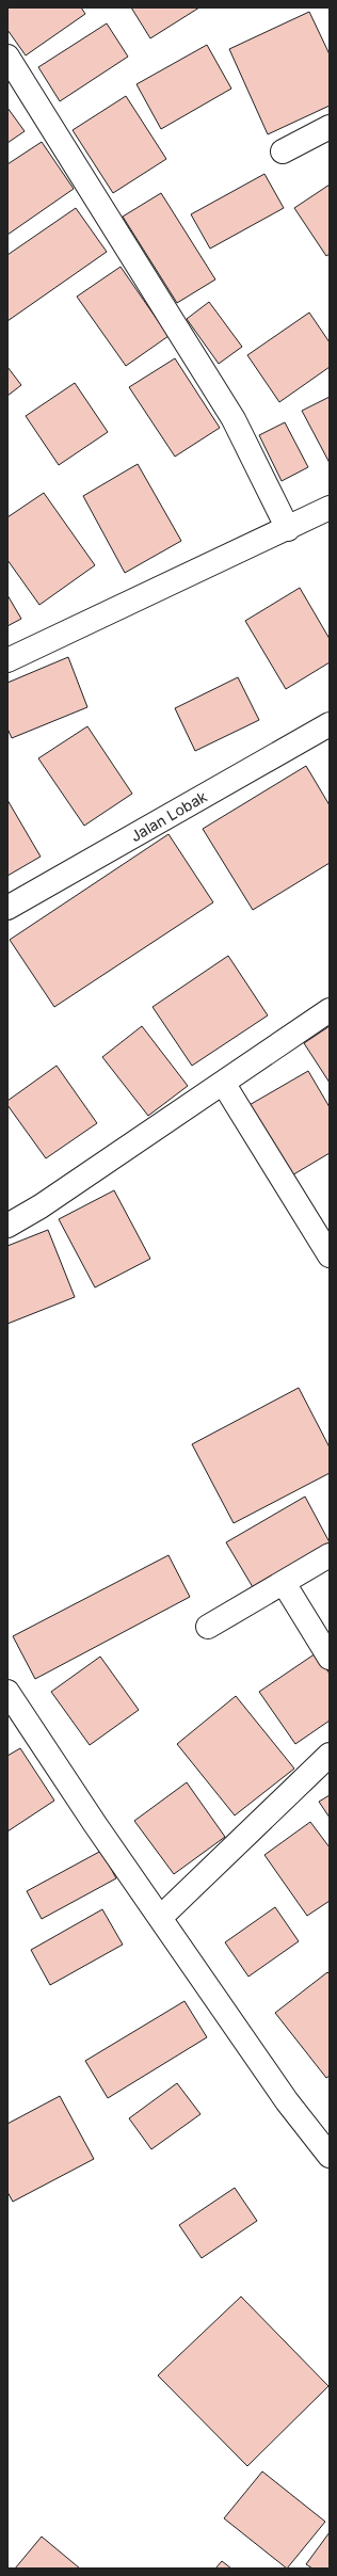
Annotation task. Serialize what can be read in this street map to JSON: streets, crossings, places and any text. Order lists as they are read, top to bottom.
{
  "streets": {
    "street": ["Jalan Lobak"]
  }
}
